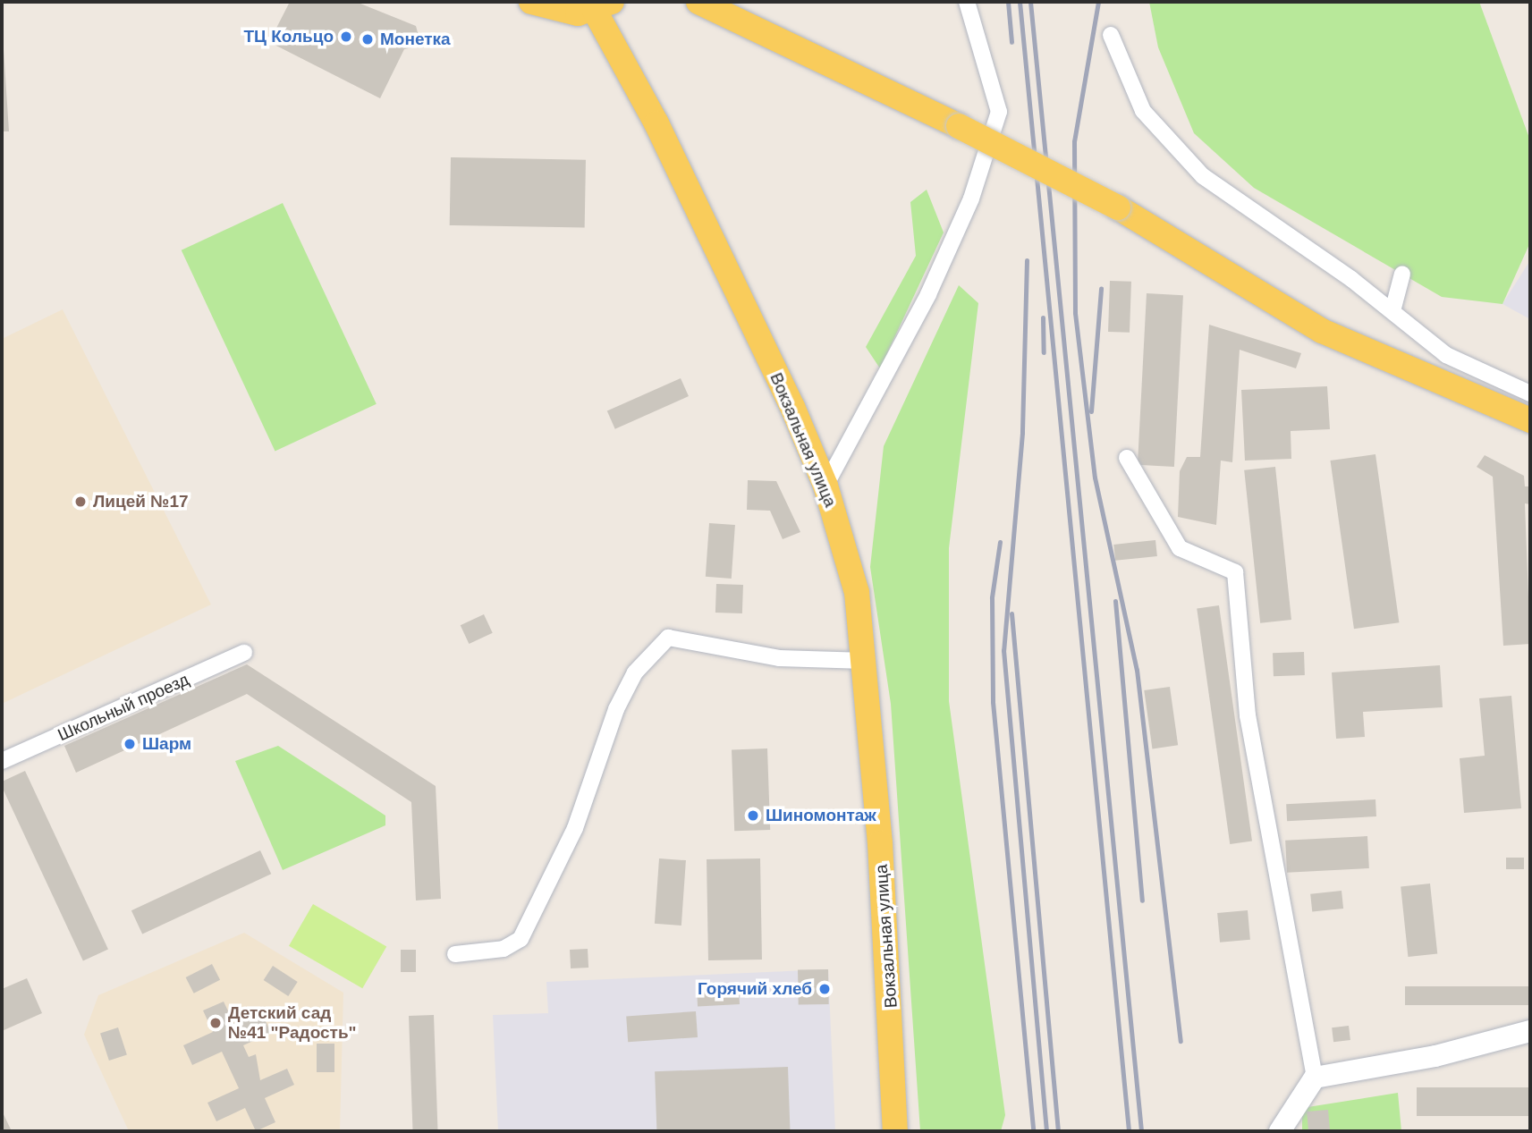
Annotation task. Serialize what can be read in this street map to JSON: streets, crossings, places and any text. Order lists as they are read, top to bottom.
{
  "streets": {
    "main road": ["Вокзальная улица"],
    "street": ["Школьный проезд"]
  },
  "places": [
    "ТЦ Кольцо",
    "Монетка",
    "Лицей №17",
    "Шарм",
    "Шиномонтаж",
    "Горячий хлеб",
    "Детский сад №41 \"Радость\""
  ]
}
